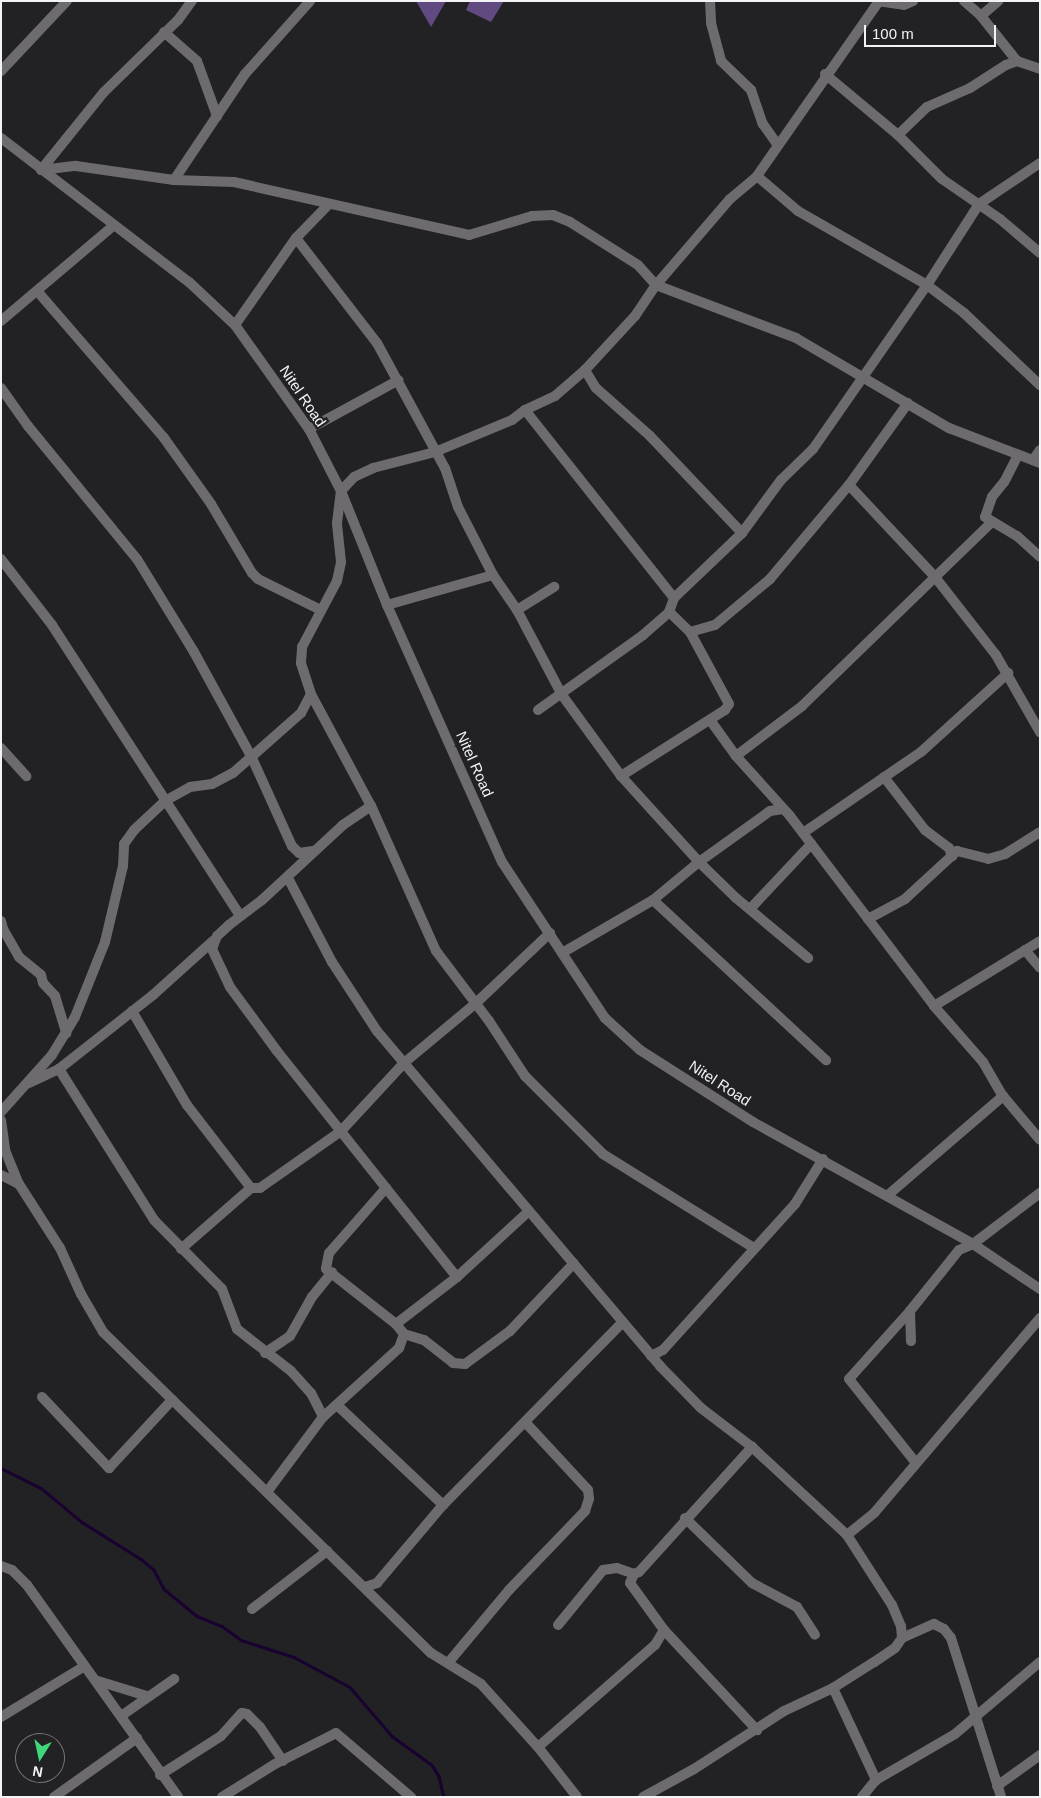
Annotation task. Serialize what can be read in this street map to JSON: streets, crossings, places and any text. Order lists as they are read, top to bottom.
{
  "streets": {
    "street": ["Nitel Road"]
  },
  "scale_bar": "100 m",
  "north": "bottom"
}
